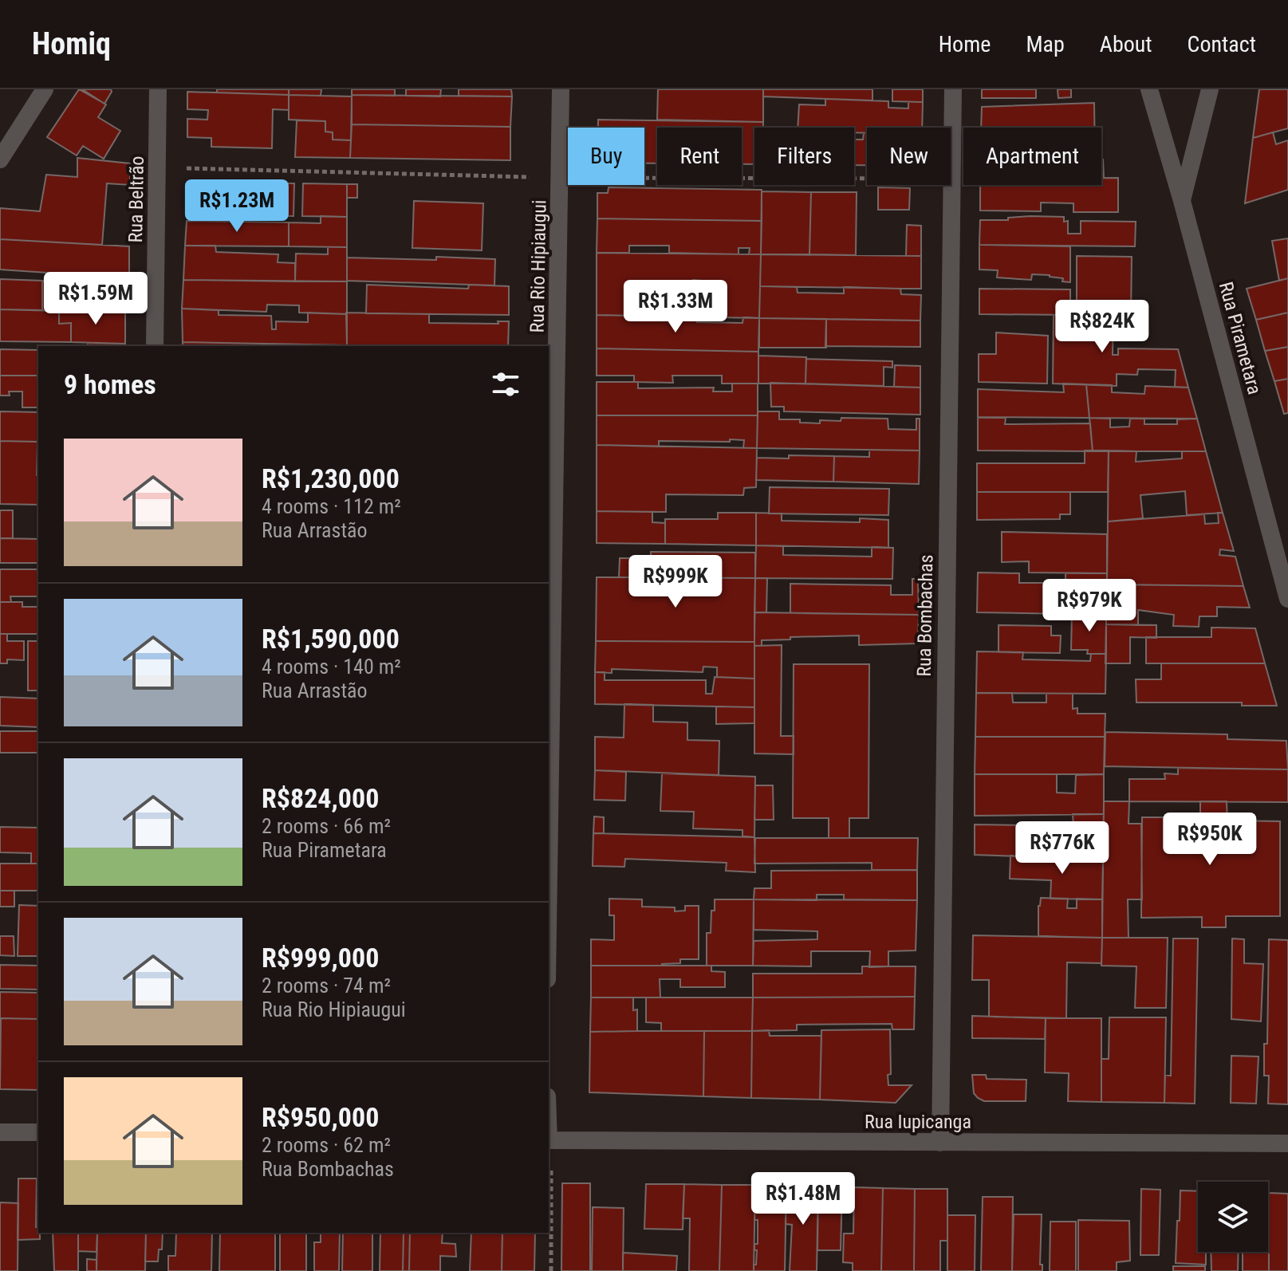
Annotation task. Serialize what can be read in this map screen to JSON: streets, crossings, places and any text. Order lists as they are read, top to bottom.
{
  "streets": {
    "street": [
      "Rua Beltrão",
      "Rua Rio Hipiaugui",
      "Rua Pirametara",
      "Rua Bombachas",
      "Rua Iupicanga"
    ]
  },
  "crossings": [
    ["Rua Bombachas", "Rua Iupicanga"]
  ],
  "page": {
    "header": "Homiq",
    "nav": [
      "Home",
      "Map",
      "About",
      "Contact"
    ],
    "chip": [
      "Buy",
      "Rent",
      "Filters",
      "New",
      "Apartment"
    ],
    "price": [
      "R$1.23M",
      "R$1.59M",
      "R$1.33M",
      "R$824K",
      "R$999K",
      "R$979K",
      "R$950K",
      "R$776K",
      "R$1.48M"
    ],
    "heading": "9 homes",
    "list": [
      {
        "name": "R$1,230,000",
        "note": "4 rooms · 112 m² · Rua Arrastão"
      },
      {
        "name": "R$1,590,000",
        "note": "4 rooms · 140 m² · Rua Arrastão"
      },
      {
        "name": "R$824,000",
        "note": "2 rooms · 66 m² · Rua Pirametara"
      },
      {
        "name": "R$999,000",
        "note": "2 rooms · 74 m² · Rua Rio Hipiaugui"
      },
      {
        "name": "R$950,000",
        "note": "2 rooms · 62 m² · Rua Bombachas"
      }
    ]
  }
}
